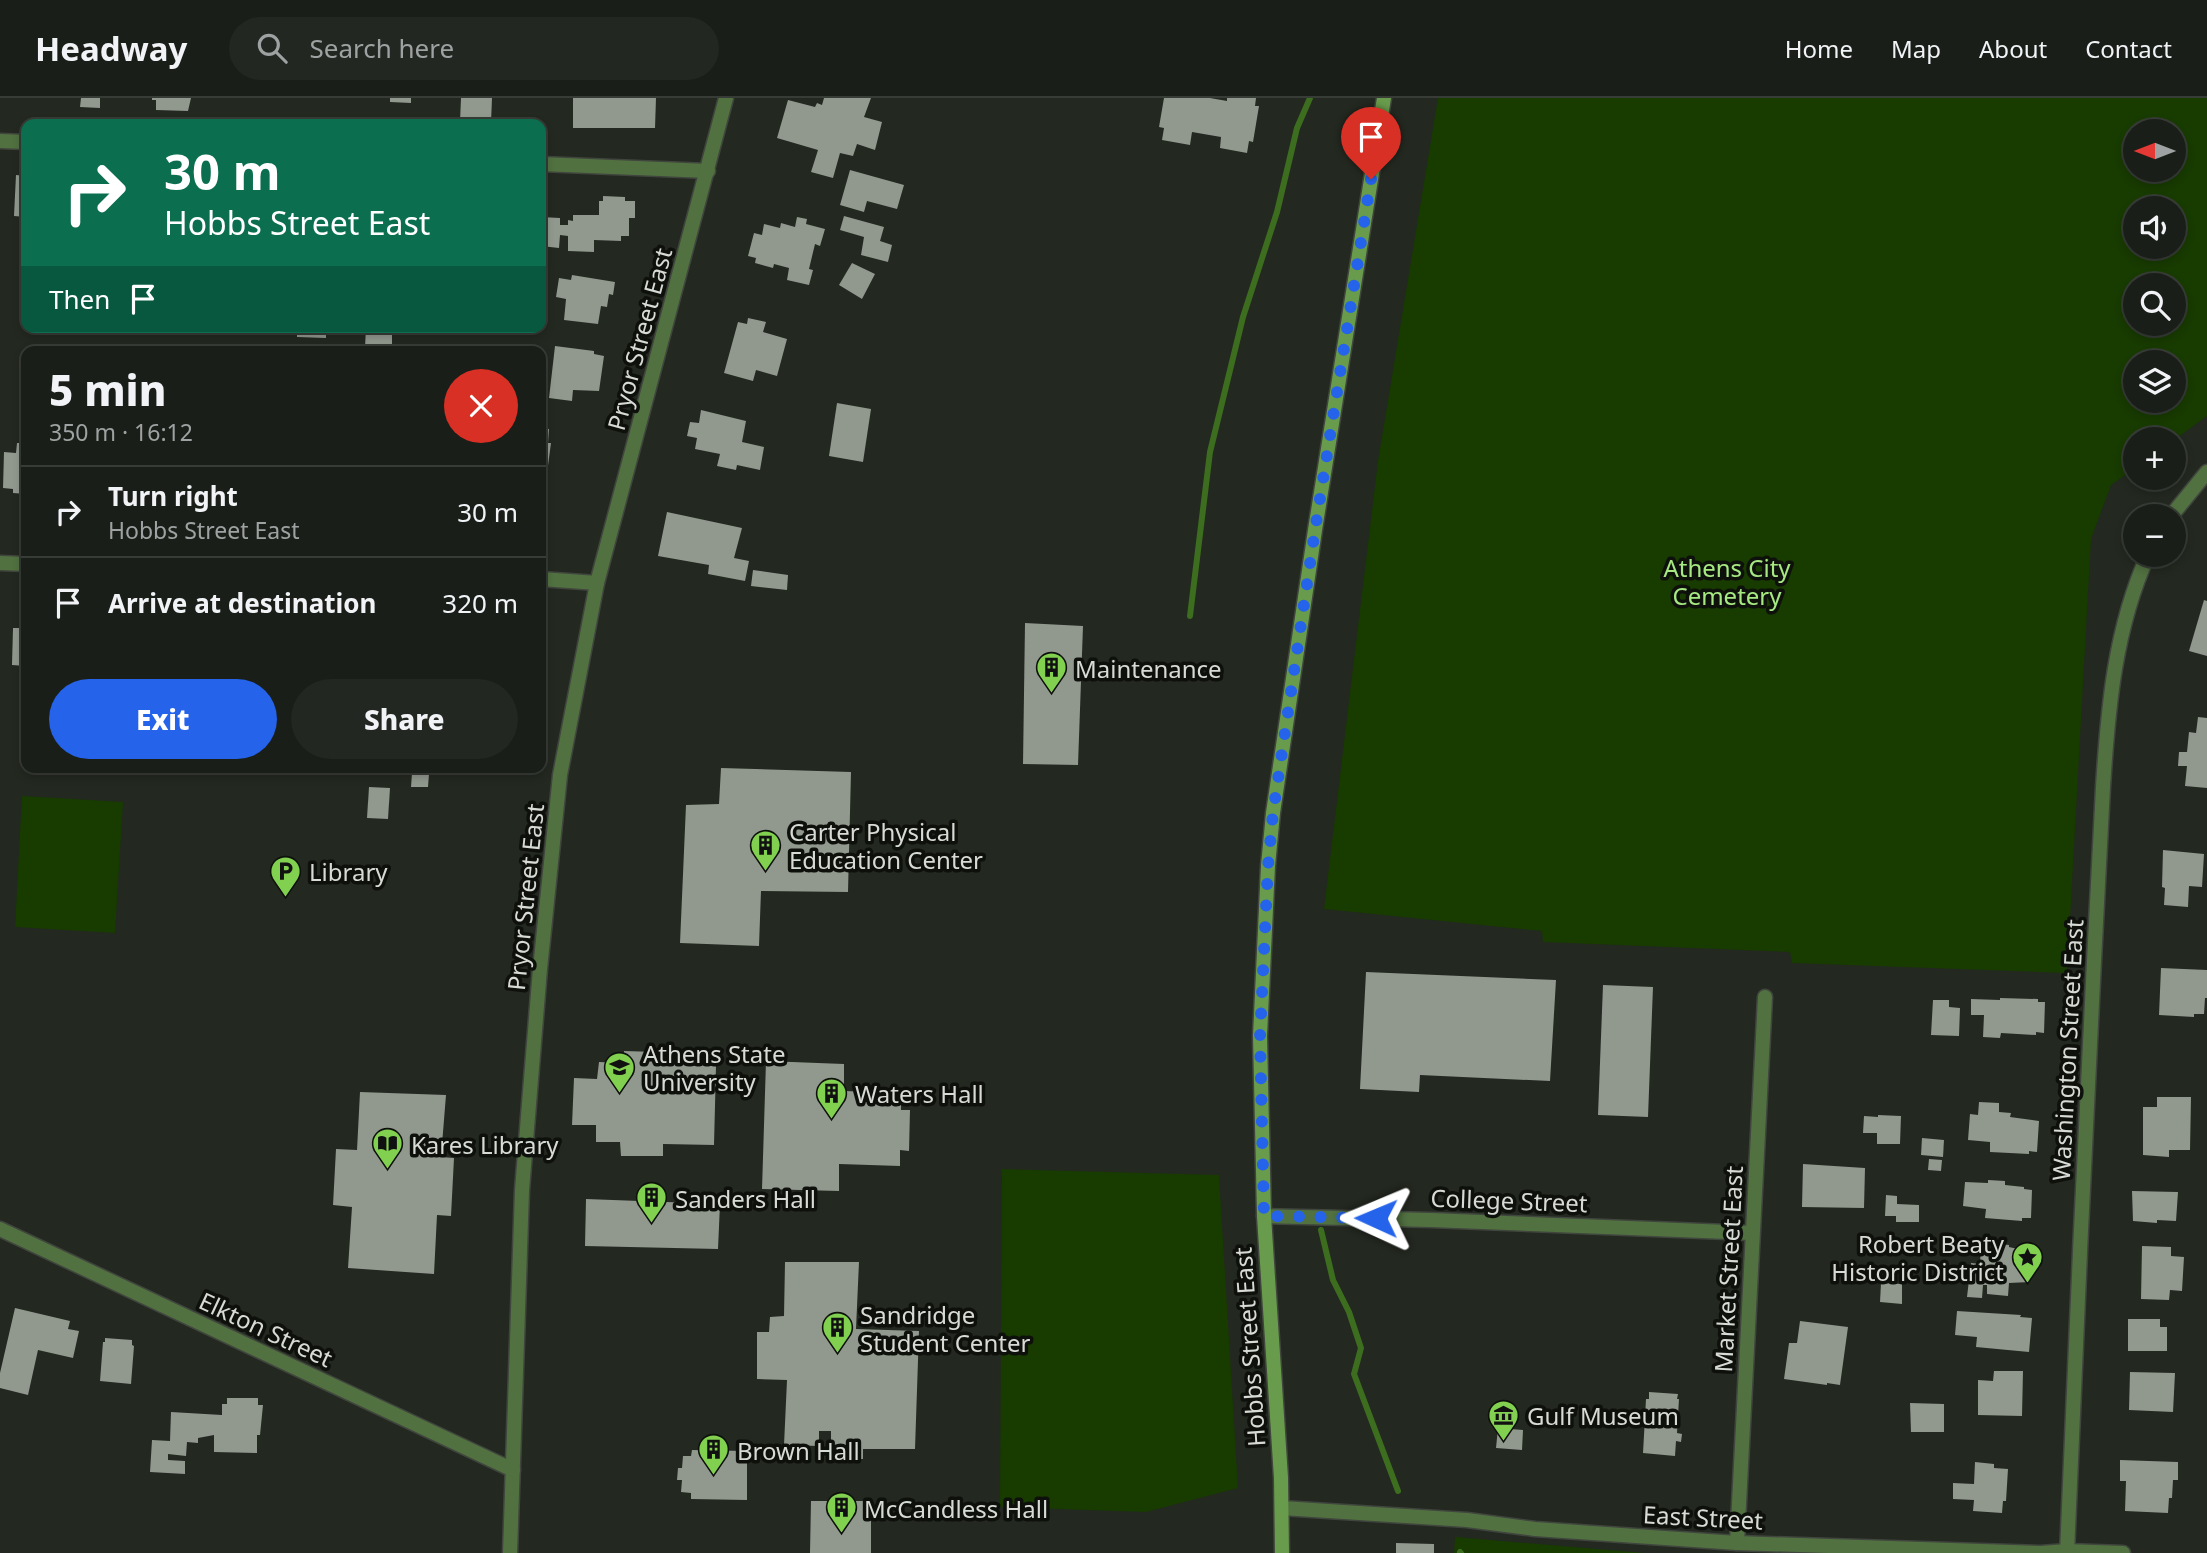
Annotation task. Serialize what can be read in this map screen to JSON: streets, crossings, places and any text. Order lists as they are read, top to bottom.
{
  "streets": {
    "main road": ["Hobbs Street East"],
    "street": [
      "Pryor Street East",
      "Washington Street East",
      "College Street",
      "Market Street East",
      "Elkton Street",
      "East Street"
    ]
  },
  "crossings": [
    ["Pryor Street East", "Elkton Street"],
    ["Washington Street East", "East Street"],
    ["College Street", "Market Street East"],
    ["College Street", "Hobbs Street East"],
    ["Market Street East", "East Street"],
    ["Hobbs Street East", "East Street"]
  ],
  "parks": ["Athens City Cemetery"],
  "places": {
    "building": [
      "Maintenance",
      "Carter Physical Education Center",
      "Waters Hall",
      "Sanders Hall",
      "Sandridge Student Center",
      "Brown Hall",
      "McCandless Hall"
    ],
    "parking": ["Library"],
    "school or university": ["Athens State University"],
    "library": ["Kares Library"],
    "place": ["Robert Beaty Historic District"],
    "museum": ["Gulf Museum"]
  },
  "north": "left",
  "page": {
    "header": "Headway",
    "search": "Search here",
    "nav": [
      "Home",
      "Map",
      "About",
      "Contact"
    ],
    "map_buttons": ["+", "−"],
    "turn": ["30 m", "Hobbs Street East"],
    "then": "Then",
    "heading": ["5 min", "350 m · 16:12"],
    "list": [
      {
        "name": "Turn right",
        "note": "Hobbs Street East",
        "value": "30 m"
      },
      {
        "name": "Arrive at destination",
        "value": "320 m"
      }
    ],
    "buttons": ["Exit", "Share"]
  }
}
